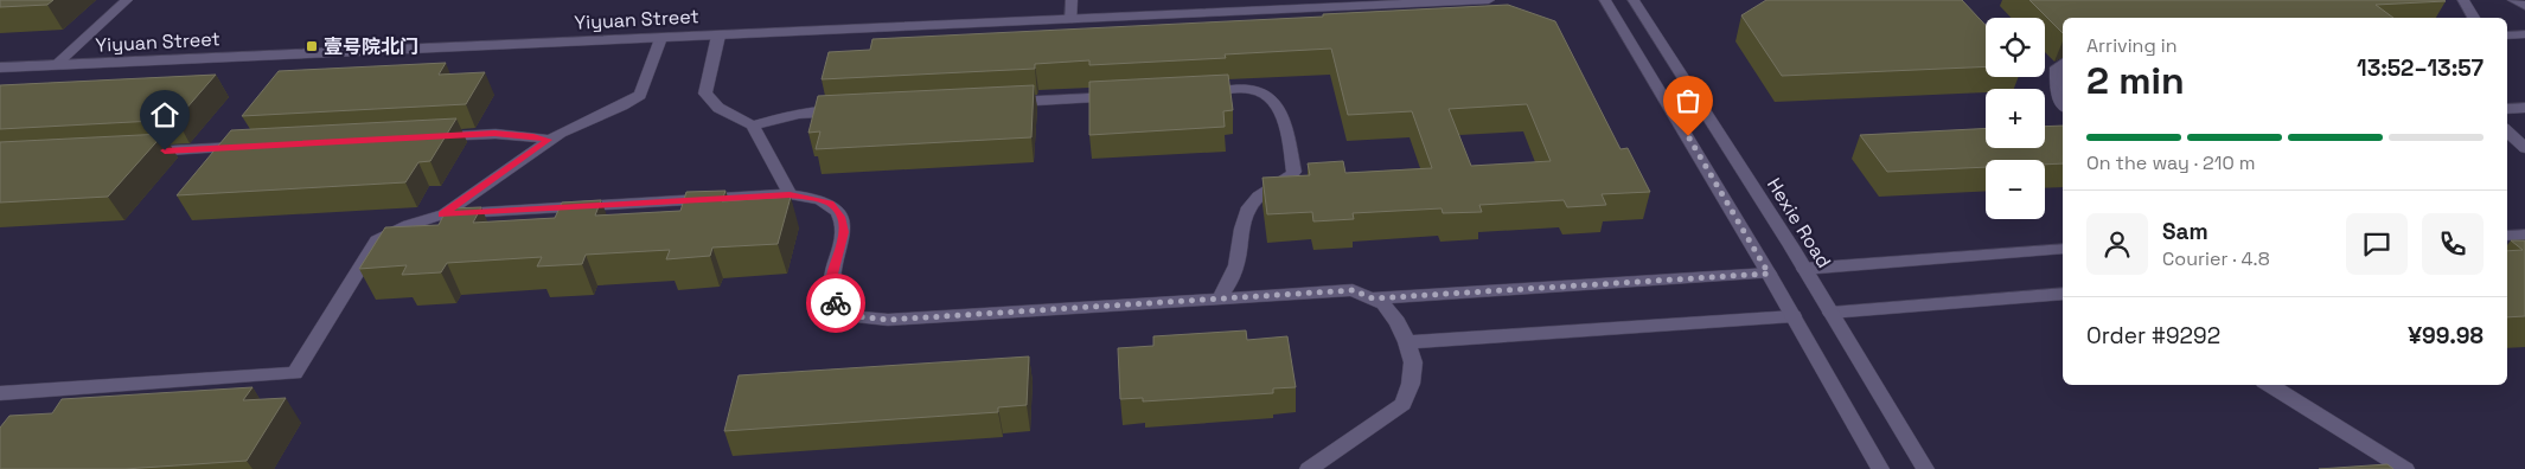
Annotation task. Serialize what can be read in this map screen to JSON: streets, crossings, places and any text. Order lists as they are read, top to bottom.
{
  "streets": {
    "street": ["Yiyuan Street", "Hexie Road"]
  },
  "places": {
    "transit": ["壹号院北门"]
  },
  "page": {
    "map_buttons": ["+", "−"],
    "heading": ["2 min", "Arriving in", "13:52–13:57"],
    "panel": [
      "Sam",
      "Courier · 4.8",
      "Order #9292",
      "¥99.98"
    ],
    "bar": "On the way · 210 m"
  }
}
